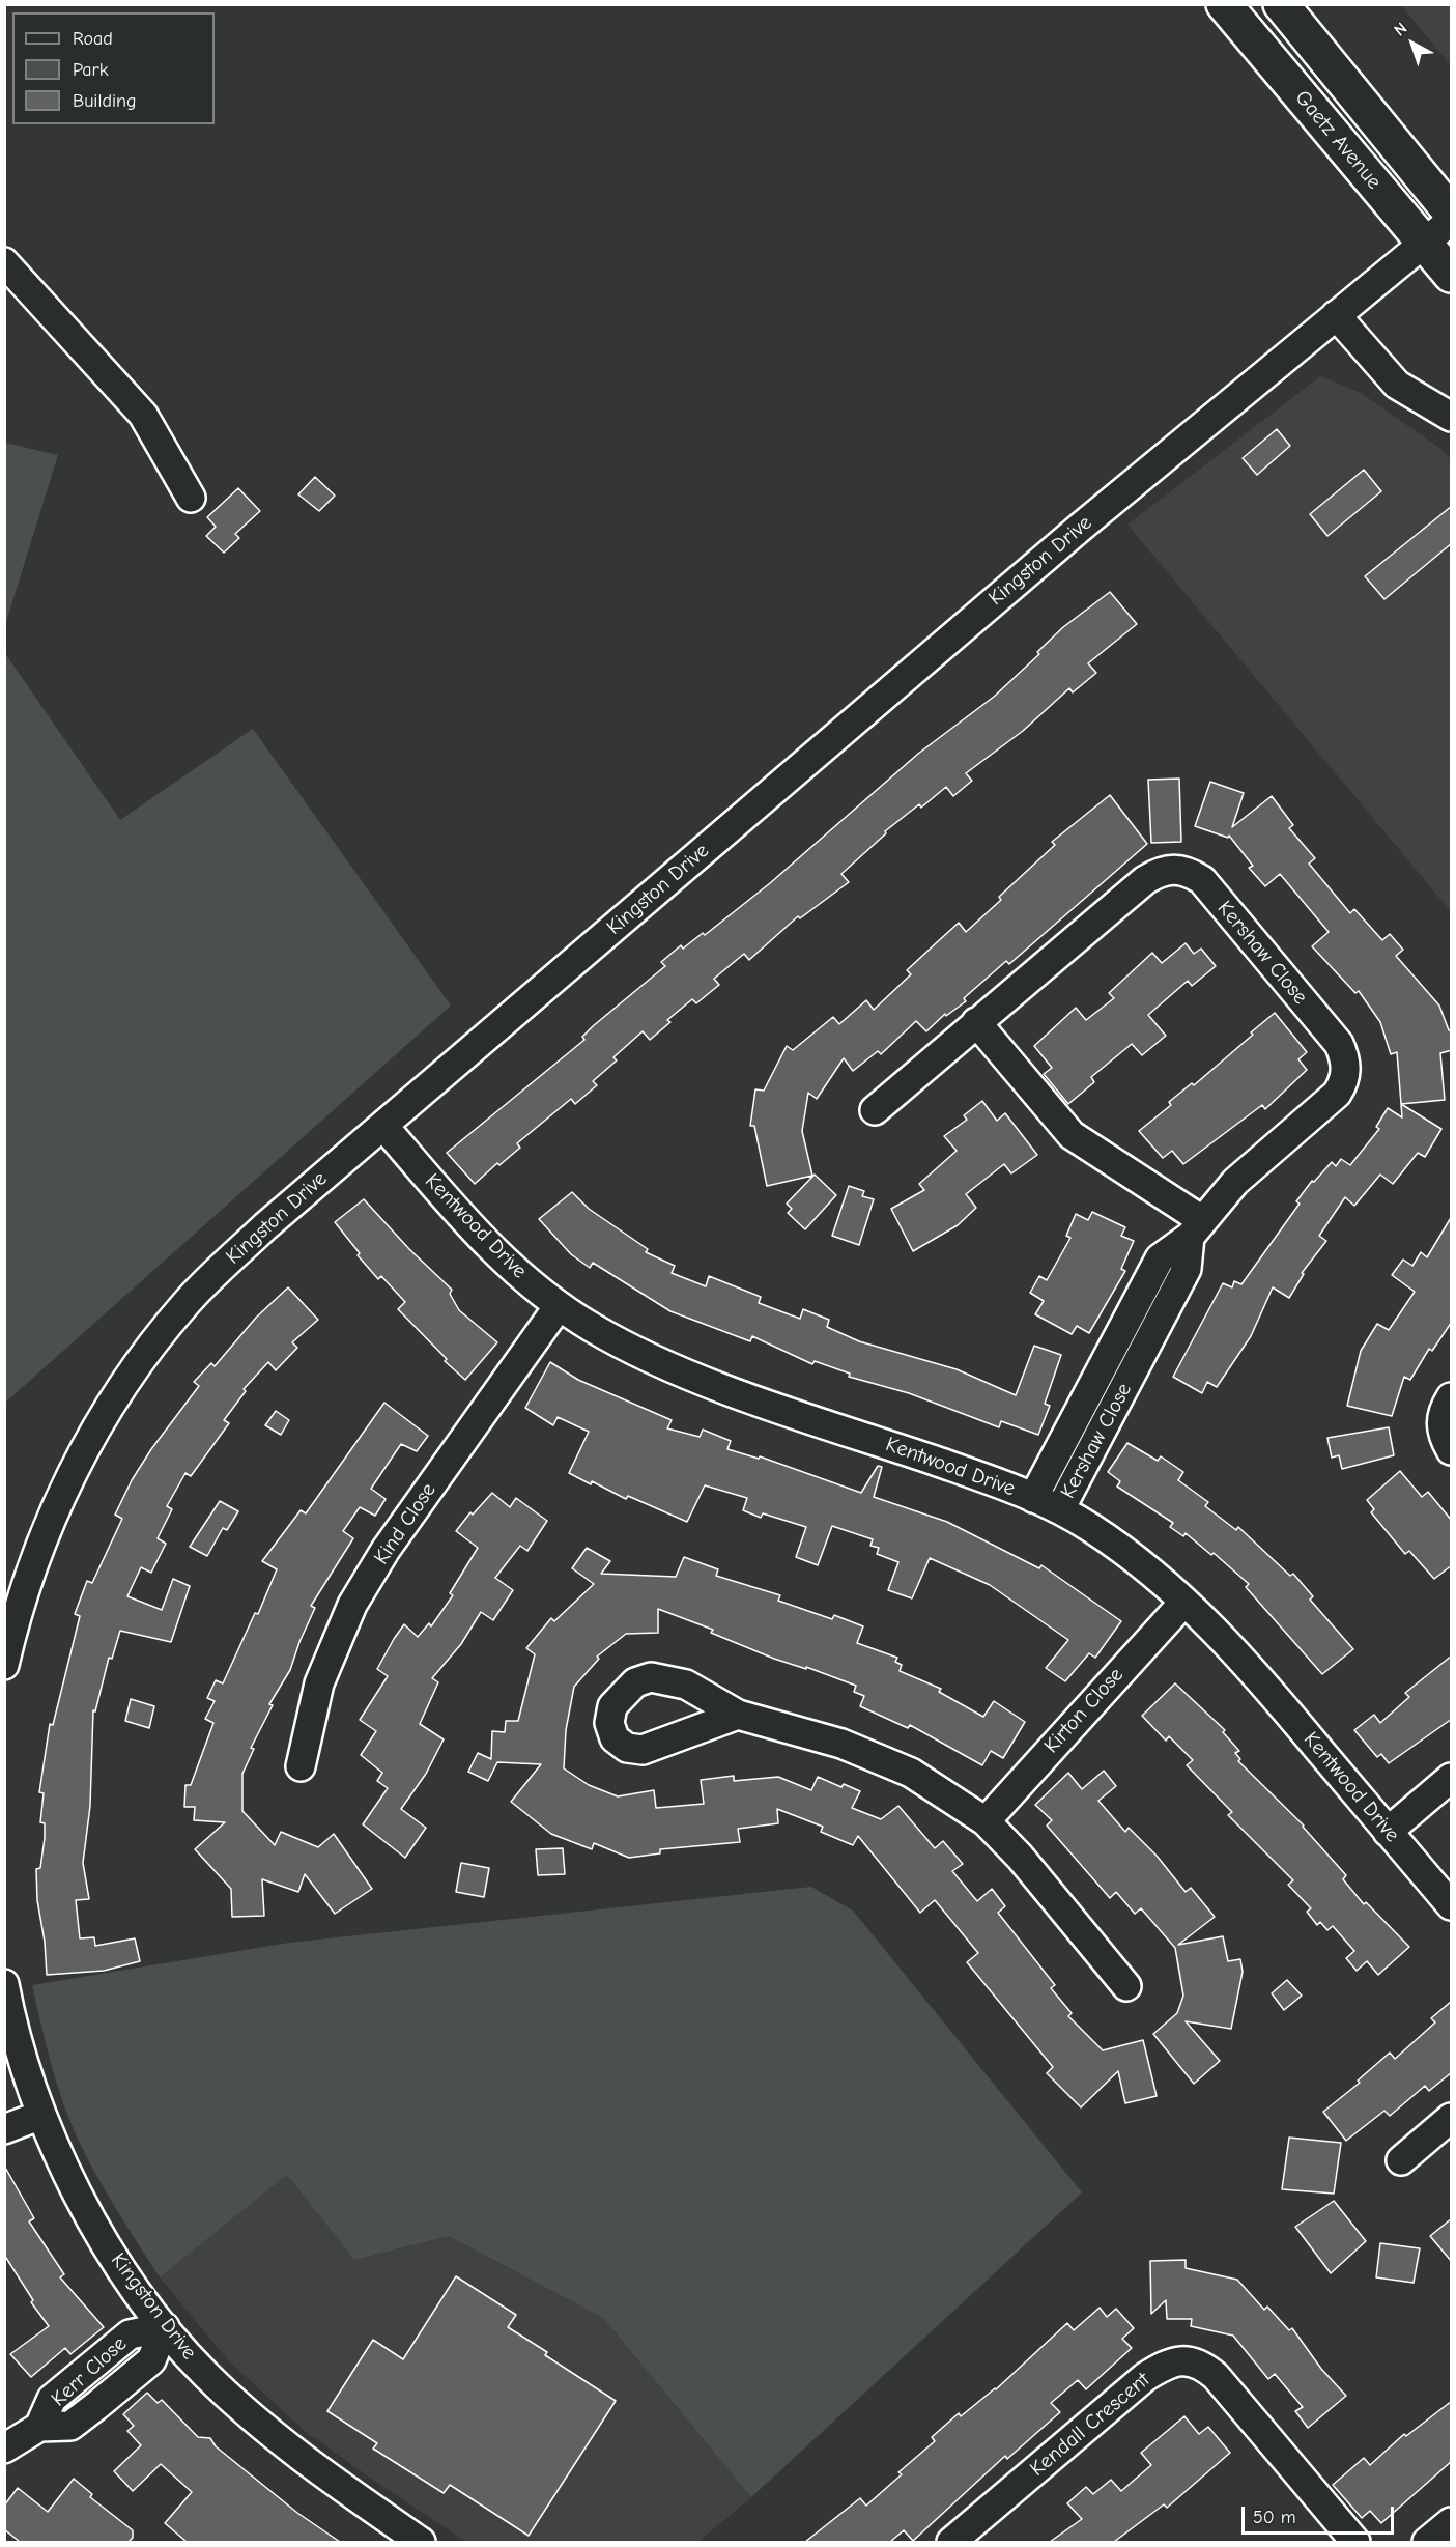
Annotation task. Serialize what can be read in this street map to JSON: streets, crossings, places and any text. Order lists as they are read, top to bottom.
{
  "streets": {
    "main road": ["Gaetz Avenue"],
    "street": [
      "Kingston Drive",
      "Kershaw Close",
      "Kentwood Drive",
      "Kind Close",
      "Kirton Close",
      "Kerr Close",
      "Kendall Crescent"
    ]
  },
  "crossings": [
    ["Gaetz Avenue", "Kingston Drive"],
    ["Kingston Drive", "Kentwood Drive"],
    ["Kingston Drive", "Kerr Close"],
    ["Kershaw Close", "Kentwood Drive"],
    ["Kentwood Drive", "Kind Close"],
    ["Kentwood Drive", "Kirton Close"]
  ],
  "legend": ["Road", "Park", "Building"],
  "scale_bar": "50 m",
  "north": "top left"
}
